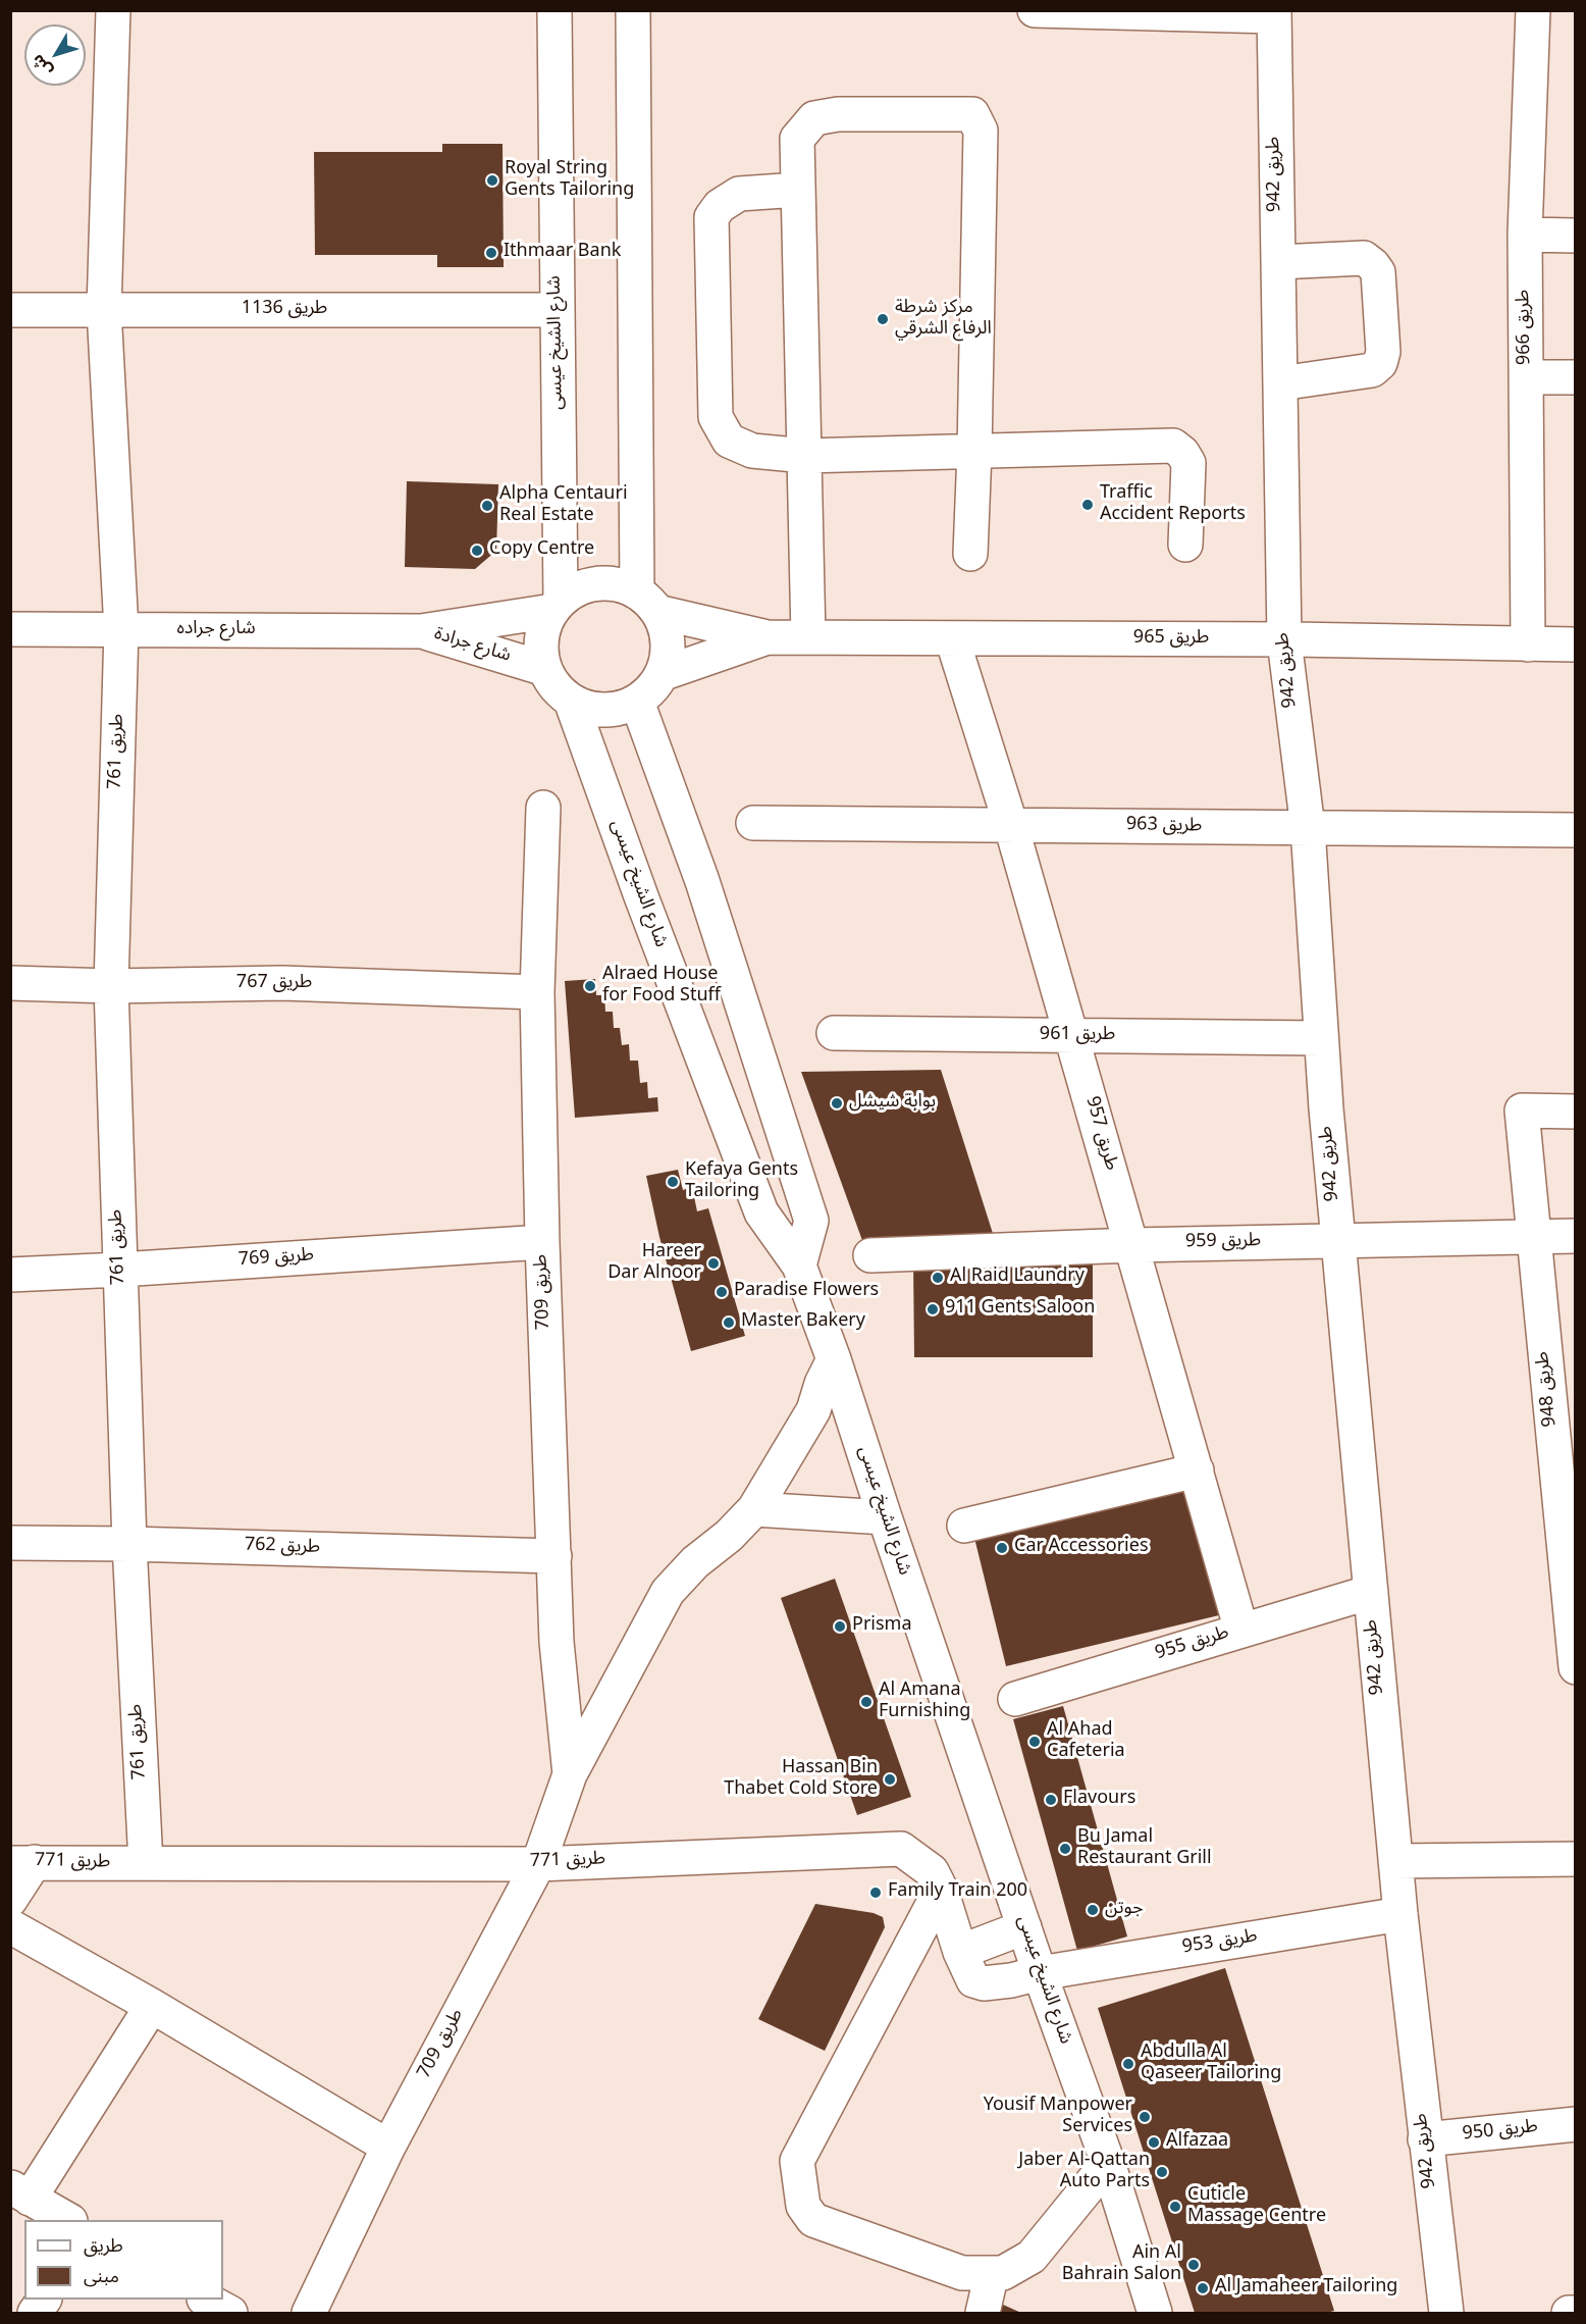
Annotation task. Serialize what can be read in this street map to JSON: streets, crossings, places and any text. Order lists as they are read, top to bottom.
{
  "streets": {
    "street": [
      "طريق 942",
      "طريق 1136",
      "طريق 966",
      "شارع الشيخ عيسى",
      "شارع جراده",
      "طريق 965",
      "شارع جرادة",
      "طريق 761",
      "طريق 963",
      "طريق 767",
      "طريق 961",
      "طريق 957",
      "طريق 959",
      "طريق 769",
      "طريق 709",
      "طريق 948",
      "طريق 762",
      "طريق 955",
      "طريق 771",
      "طريق 953",
      "طريق 950"
    ]
  },
  "crossings": [
    ["طريق 942", "طريق 965"],
    ["طريق 942", "طريق 963"],
    ["طريق 942", "طريق 961"],
    ["طريق 942", "طريق 959"],
    ["طريق 942", "طريق 955"],
    ["طريق 942", "طريق 953"],
    ["طريق 942", "طريق 950"],
    ["طريق 1136", "شارع الشيخ عيسى"],
    ["طريق 1136", "طريق 761"],
    ["طريق 966", "طريق 965"],
    ["شارع الشيخ عيسى", "طريق 965"],
    ["شارع الشيخ عيسى", "شارع جرادة"],
    ["شارع الشيخ عيسى", "طريق 709"],
    ["شارع الشيخ عيسى", "طريق 771"],
    ["شارع الشيخ عيسى", "طريق 953"],
    ["شارع جراده", "شارع جرادة"],
    ["شارع جراده", "طريق 761"],
    ["طريق 965", "شارع جرادة"],
    ["طريق 965", "طريق 957"],
    ["طريق 761", "طريق 767"],
    ["طريق 761", "طريق 769"],
    ["طريق 761", "طريق 762"],
    ["طريق 761", "طريق 771"],
    ["طريق 963", "طريق 957"],
    ["طريق 767", "طريق 709"],
    ["طريق 961", "طريق 957"],
    ["طريق 957", "طريق 959"],
    ["طريق 957", "طريق 955"],
    ["طريق 959", "طريق 948"],
    ["طريق 769", "طريق 709"],
    ["طريق 709", "طريق 762"],
    ["طريق 709", "طريق 771"],
    ["طريق 771", "طريق 953"]
  ],
  "places": [
    "Royal String Gents Tailoring",
    "Ithmaar Bank",
    "مركز شرطة الرفاع الشرقي",
    "Traffic Accident Reports",
    "Alpha Centauri Real Estate",
    "Copy Centre",
    "Alraed House for Food Stuff",
    "بوابة شيشل",
    "Kefaya Gents Tailoring",
    "Hareer Dar Alnoor",
    "Al Raid Laundry",
    "Paradise Flowers",
    "911 Gents Saloon",
    "Master Bakery",
    "Car Accessories",
    "Prisma",
    "Al Amana Furnishing",
    "Al Ahad Cafeteria",
    "Hassan Bin Thabet Cold Store",
    "Flavours",
    "Bu Jamal Restaurant Grill",
    "Family Train 200",
    "جوتن",
    "Abdulla Al Qaseer Tailoring",
    "Yousif Manpower Services",
    "Alfazaa",
    "Jaber Al-Qattan Auto Parts",
    "Cuticle Massage Centre",
    "Ain Al Bahrain Salon",
    "Al Jamaheer Tailoring"
  ],
  "legend": ["طريق", "مبنى"],
  "north": "bottom left"
}
